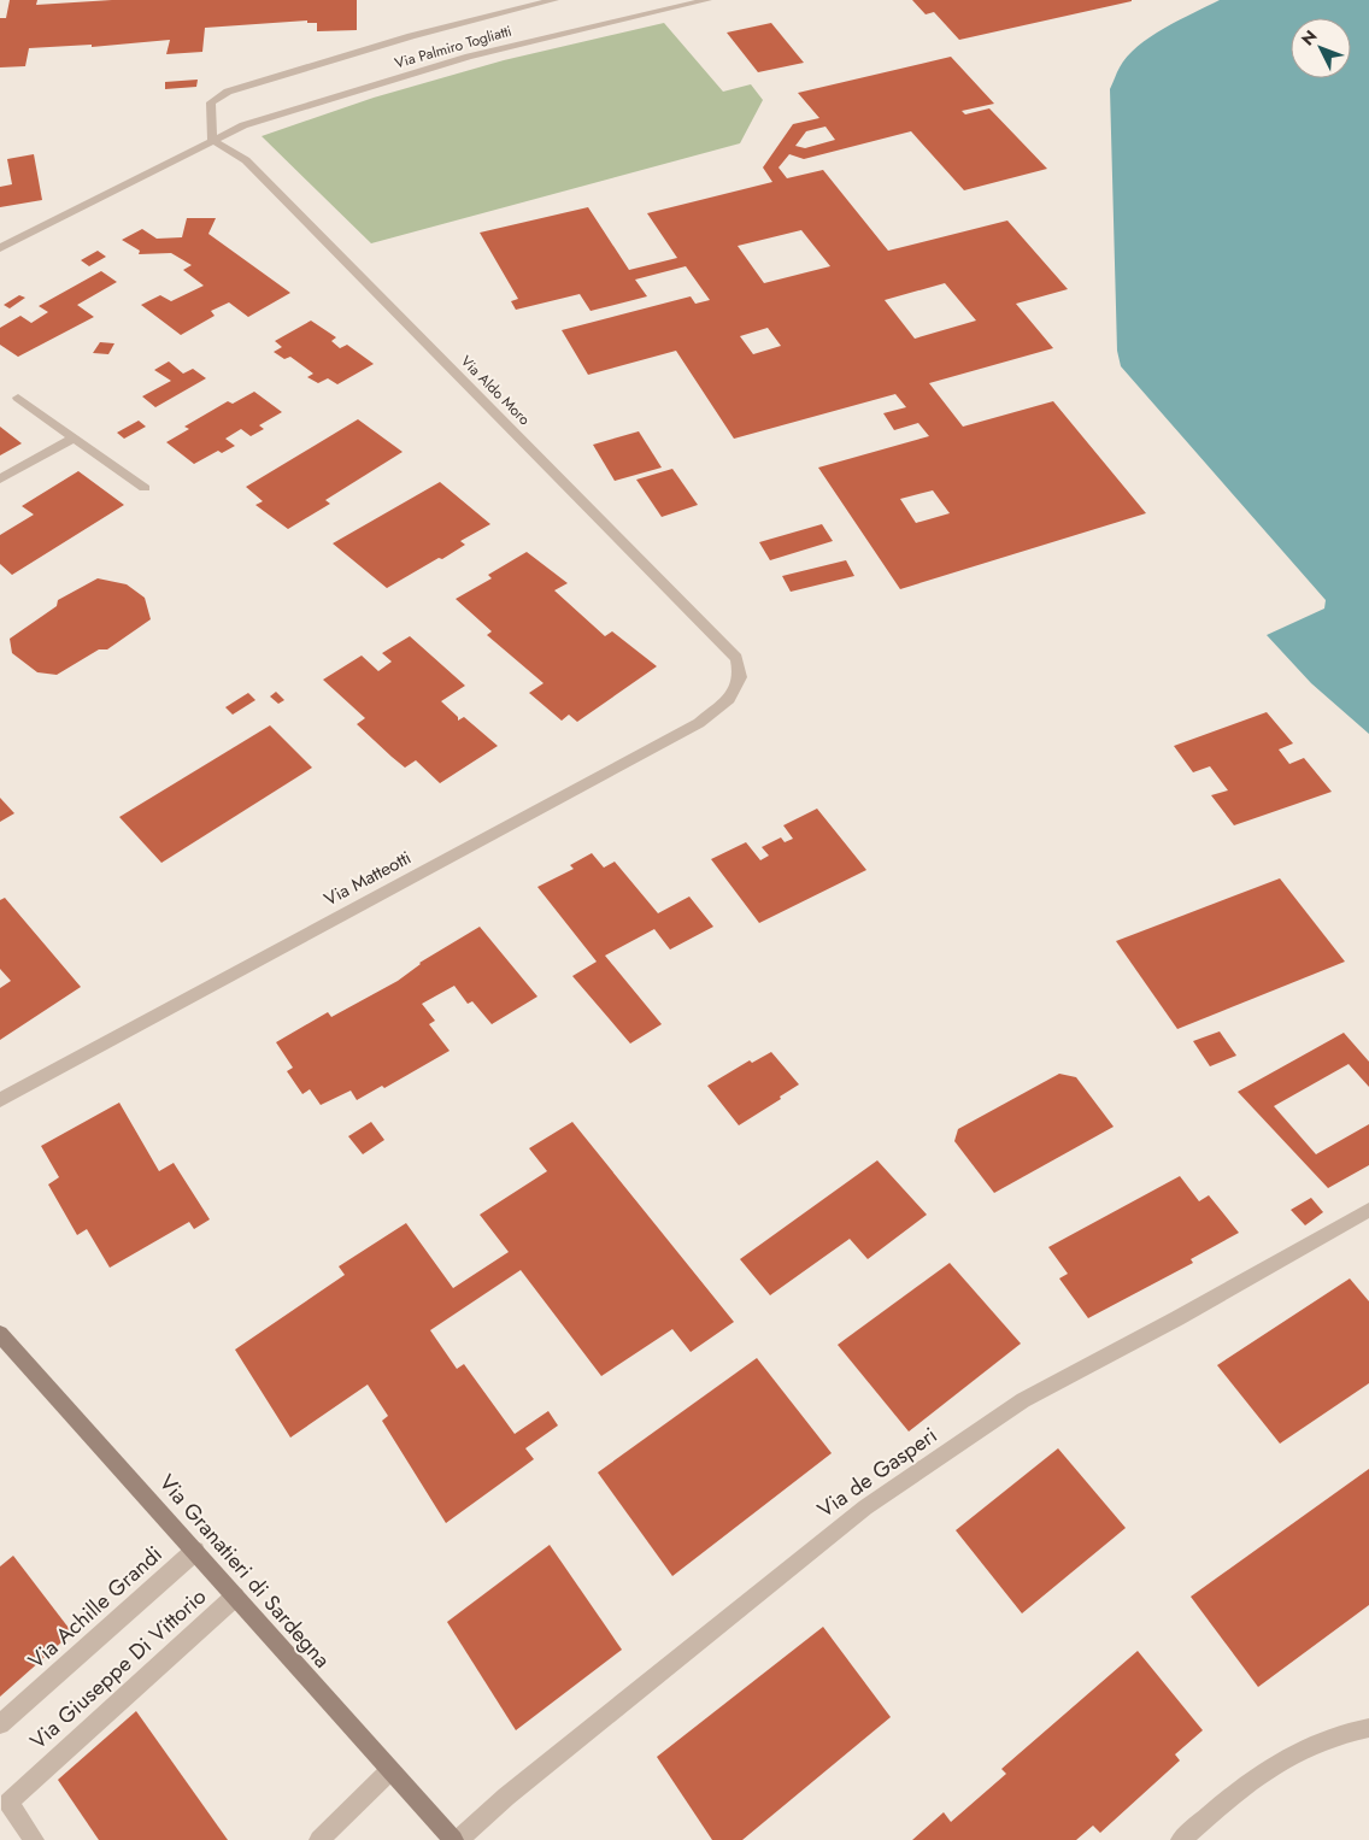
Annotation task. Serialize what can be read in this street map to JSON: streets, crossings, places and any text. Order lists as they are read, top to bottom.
{
  "streets": {
    "street": [
      "Via Palmiro Togliatti",
      "Via Aldo Moro",
      "Via Matteotti",
      "Via de Gasperi",
      "Via Granatieri di Sardegna",
      "Via Achille Grandi",
      "Via Giuseppe Di Vittorio"
    ]
  },
  "crossings": [
    ["Via Palmiro Togliatti", "Via Aldo Moro"],
    ["Via Aldo Moro", "Via Matteotti"],
    ["Via Granatieri di Sardegna", "Via Achille Grandi"],
    ["Via Granatieri di Sardegna", "Via Giuseppe Di Vittorio"]
  ],
  "north": "top left"
}
